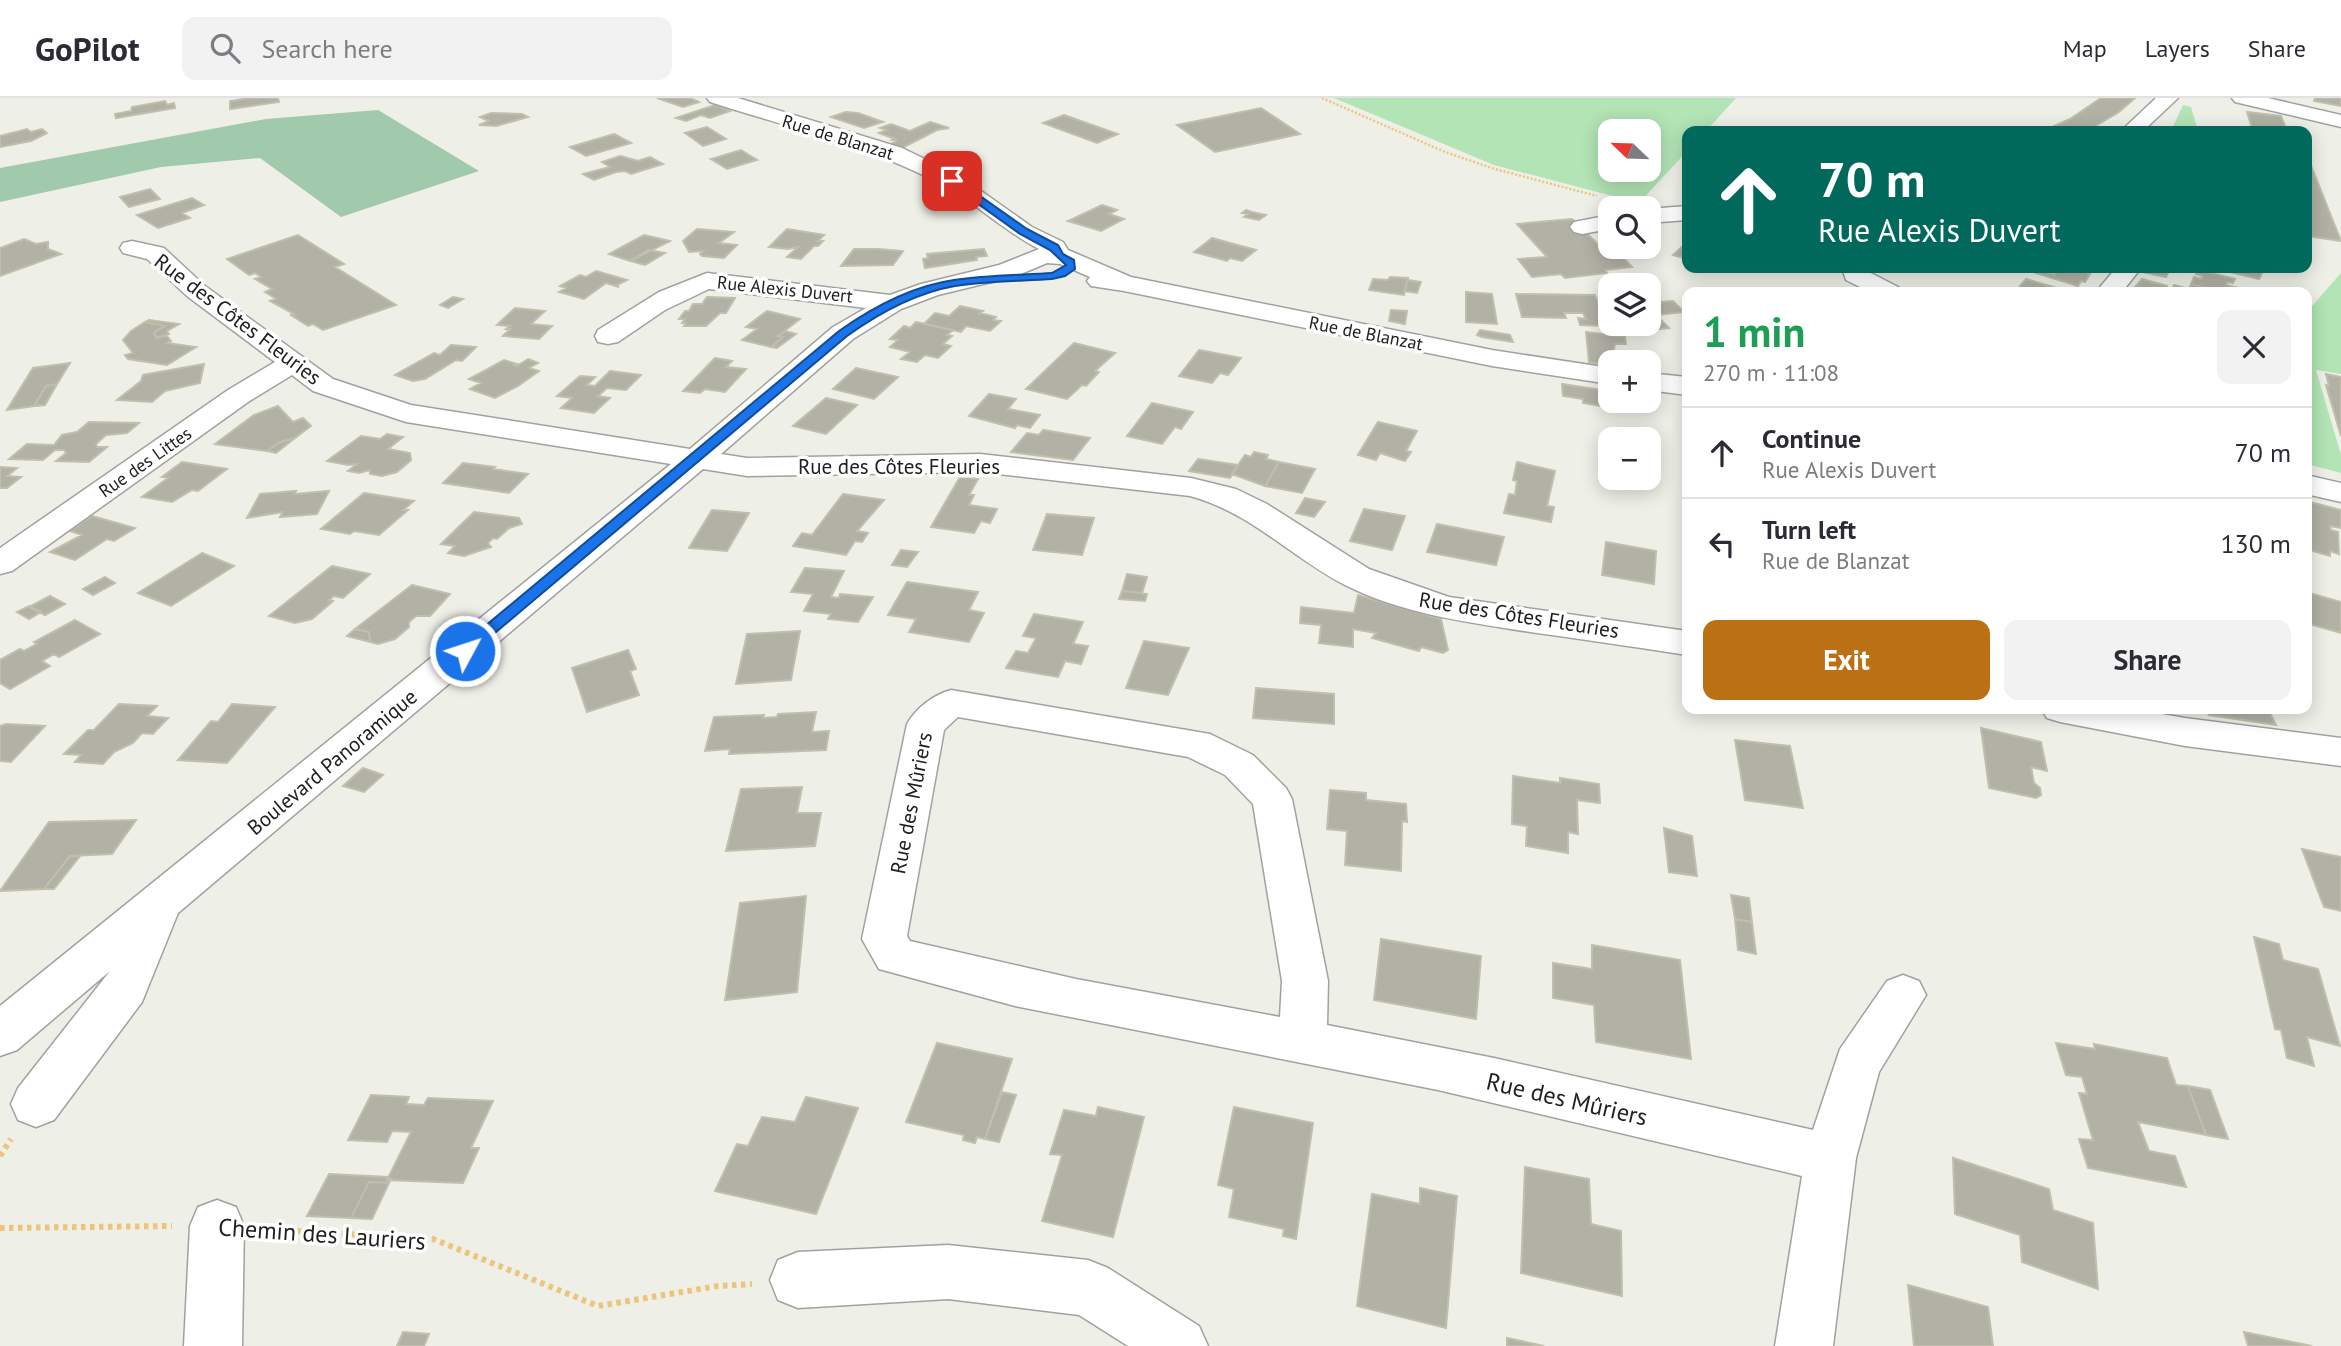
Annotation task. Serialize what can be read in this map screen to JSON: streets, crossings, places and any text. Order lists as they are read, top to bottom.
{
  "streets": {
    "street": [
      "Rue de Blanzat",
      "Rue Alexis Duvert",
      "Rue des Côtes Fleuries",
      "Rue des Littes",
      "Boulevard Panoramique",
      "Rue des Mûriers"
    ],
    "path": ["Chemin des Lauriers"]
  },
  "crossings": [
    ["Rue de Blanzat", "Rue Alexis Duvert"],
    ["Rue Alexis Duvert", "Rue des Côtes Fleuries"],
    ["Rue Alexis Duvert", "Boulevard Panoramique"],
    ["Rue des Côtes Fleuries", "Rue des Littes"],
    ["Rue des Côtes Fleuries", "Boulevard Panoramique"]
  ],
  "north": "top left",
  "page": {
    "header": "GoPilot",
    "search": "Search here",
    "nav": ["Map", "Layers", "Share"],
    "map_buttons": ["+", "−"],
    "turn": ["70 m", "Rue Alexis Duvert"],
    "heading": ["1 min", "270 m · 11:08"],
    "list": [
      {
        "name": "Continue",
        "note": "Rue Alexis Duvert",
        "value": "70 m"
      },
      {
        "name": "Turn left",
        "note": "Rue de Blanzat",
        "value": "130 m"
      }
    ],
    "buttons": ["Exit", "Share"]
  }
}
